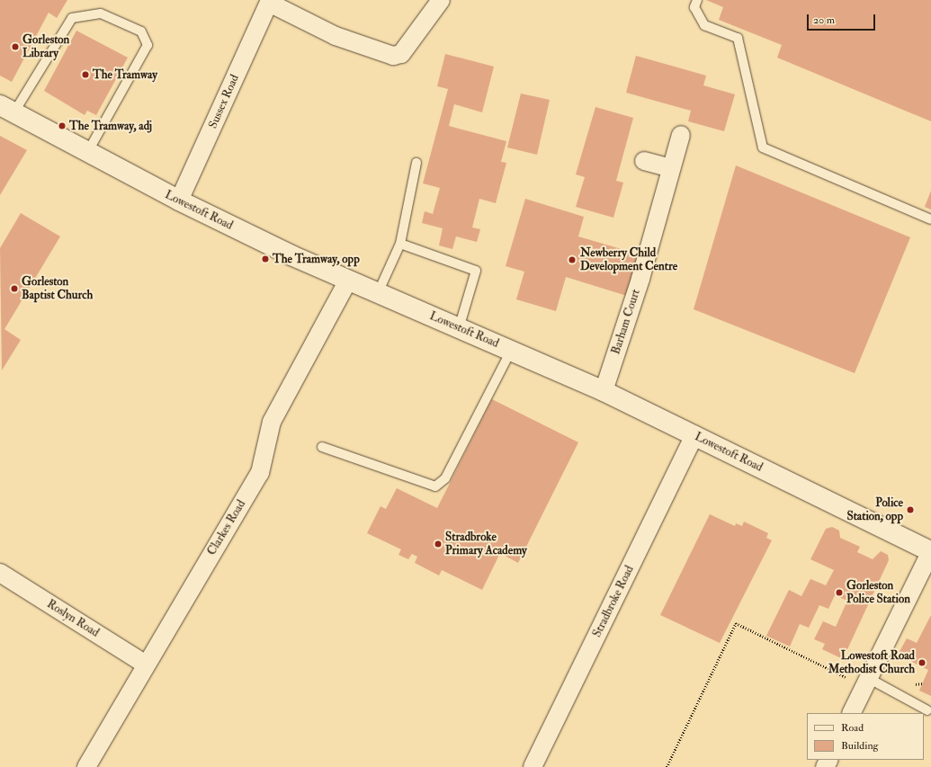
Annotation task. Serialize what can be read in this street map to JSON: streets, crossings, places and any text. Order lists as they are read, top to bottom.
{
  "streets": {
    "street": [
      "Sussex Road",
      "Lowestoft Road",
      "Barham Court",
      "Clarkes Road",
      "Stradbroke Road",
      "Roslyn Road"
    ]
  },
  "crossings": [
    ["Sussex Road", "Lowestoft Road"],
    ["Lowestoft Road", "Barham Court"],
    ["Lowestoft Road", "Clarkes Road"],
    ["Lowestoft Road", "Stradbroke Road"],
    ["Clarkes Road", "Roslyn Road"]
  ],
  "places": [
    "Gorleston Library",
    "The Tramway",
    "The Tramway, adj",
    "The Tramway, opp",
    "Newberry Child Development Centre",
    "Gorleston Baptist Church",
    "Police Station, opp",
    "Stradbroke Primary Academy",
    "Gorleston Police Station",
    "Lowestoft Road Methodist Church"
  ],
  "legend": ["Road", "Building"],
  "scale_bar": "20 m"
}
